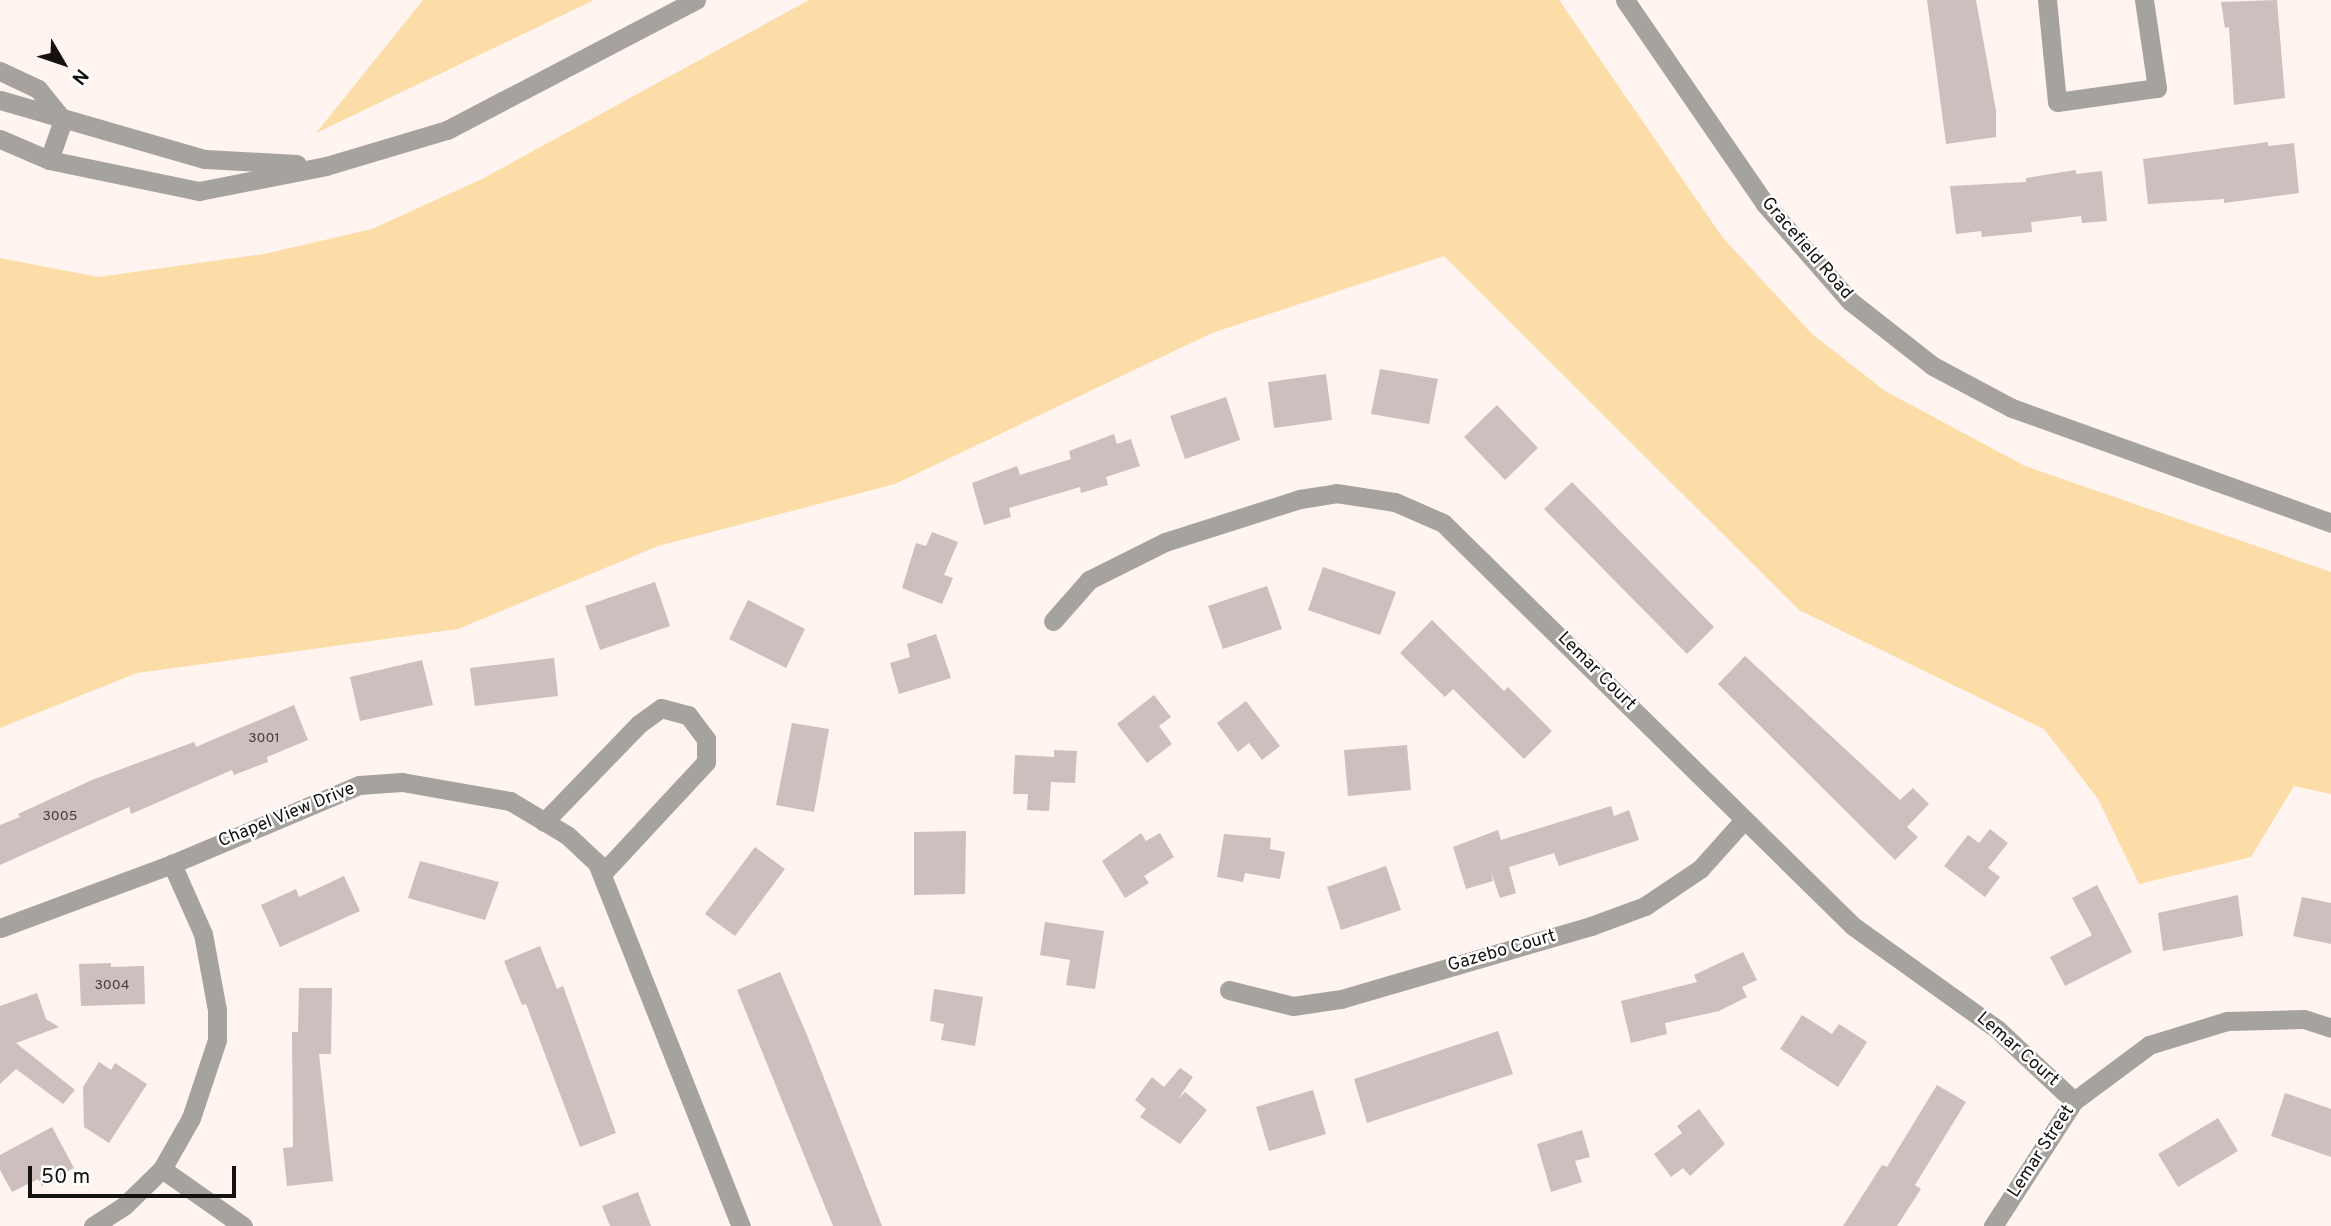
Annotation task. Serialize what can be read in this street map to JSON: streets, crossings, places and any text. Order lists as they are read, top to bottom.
{
  "streets": {
    "street": [
      "Gracefield Road",
      "Lemar Court",
      "Chapel View Drive",
      "Gazebo Court",
      "Lemar Street"
    ]
  },
  "crossings": [
    ["Lemar Court", "Gazebo Court"],
    ["Lemar Court", "Lemar Street"]
  ],
  "house_numbers": ["3001", "3005", "3004"],
  "scale_bar": "50 m",
  "north": "bottom right"
}
